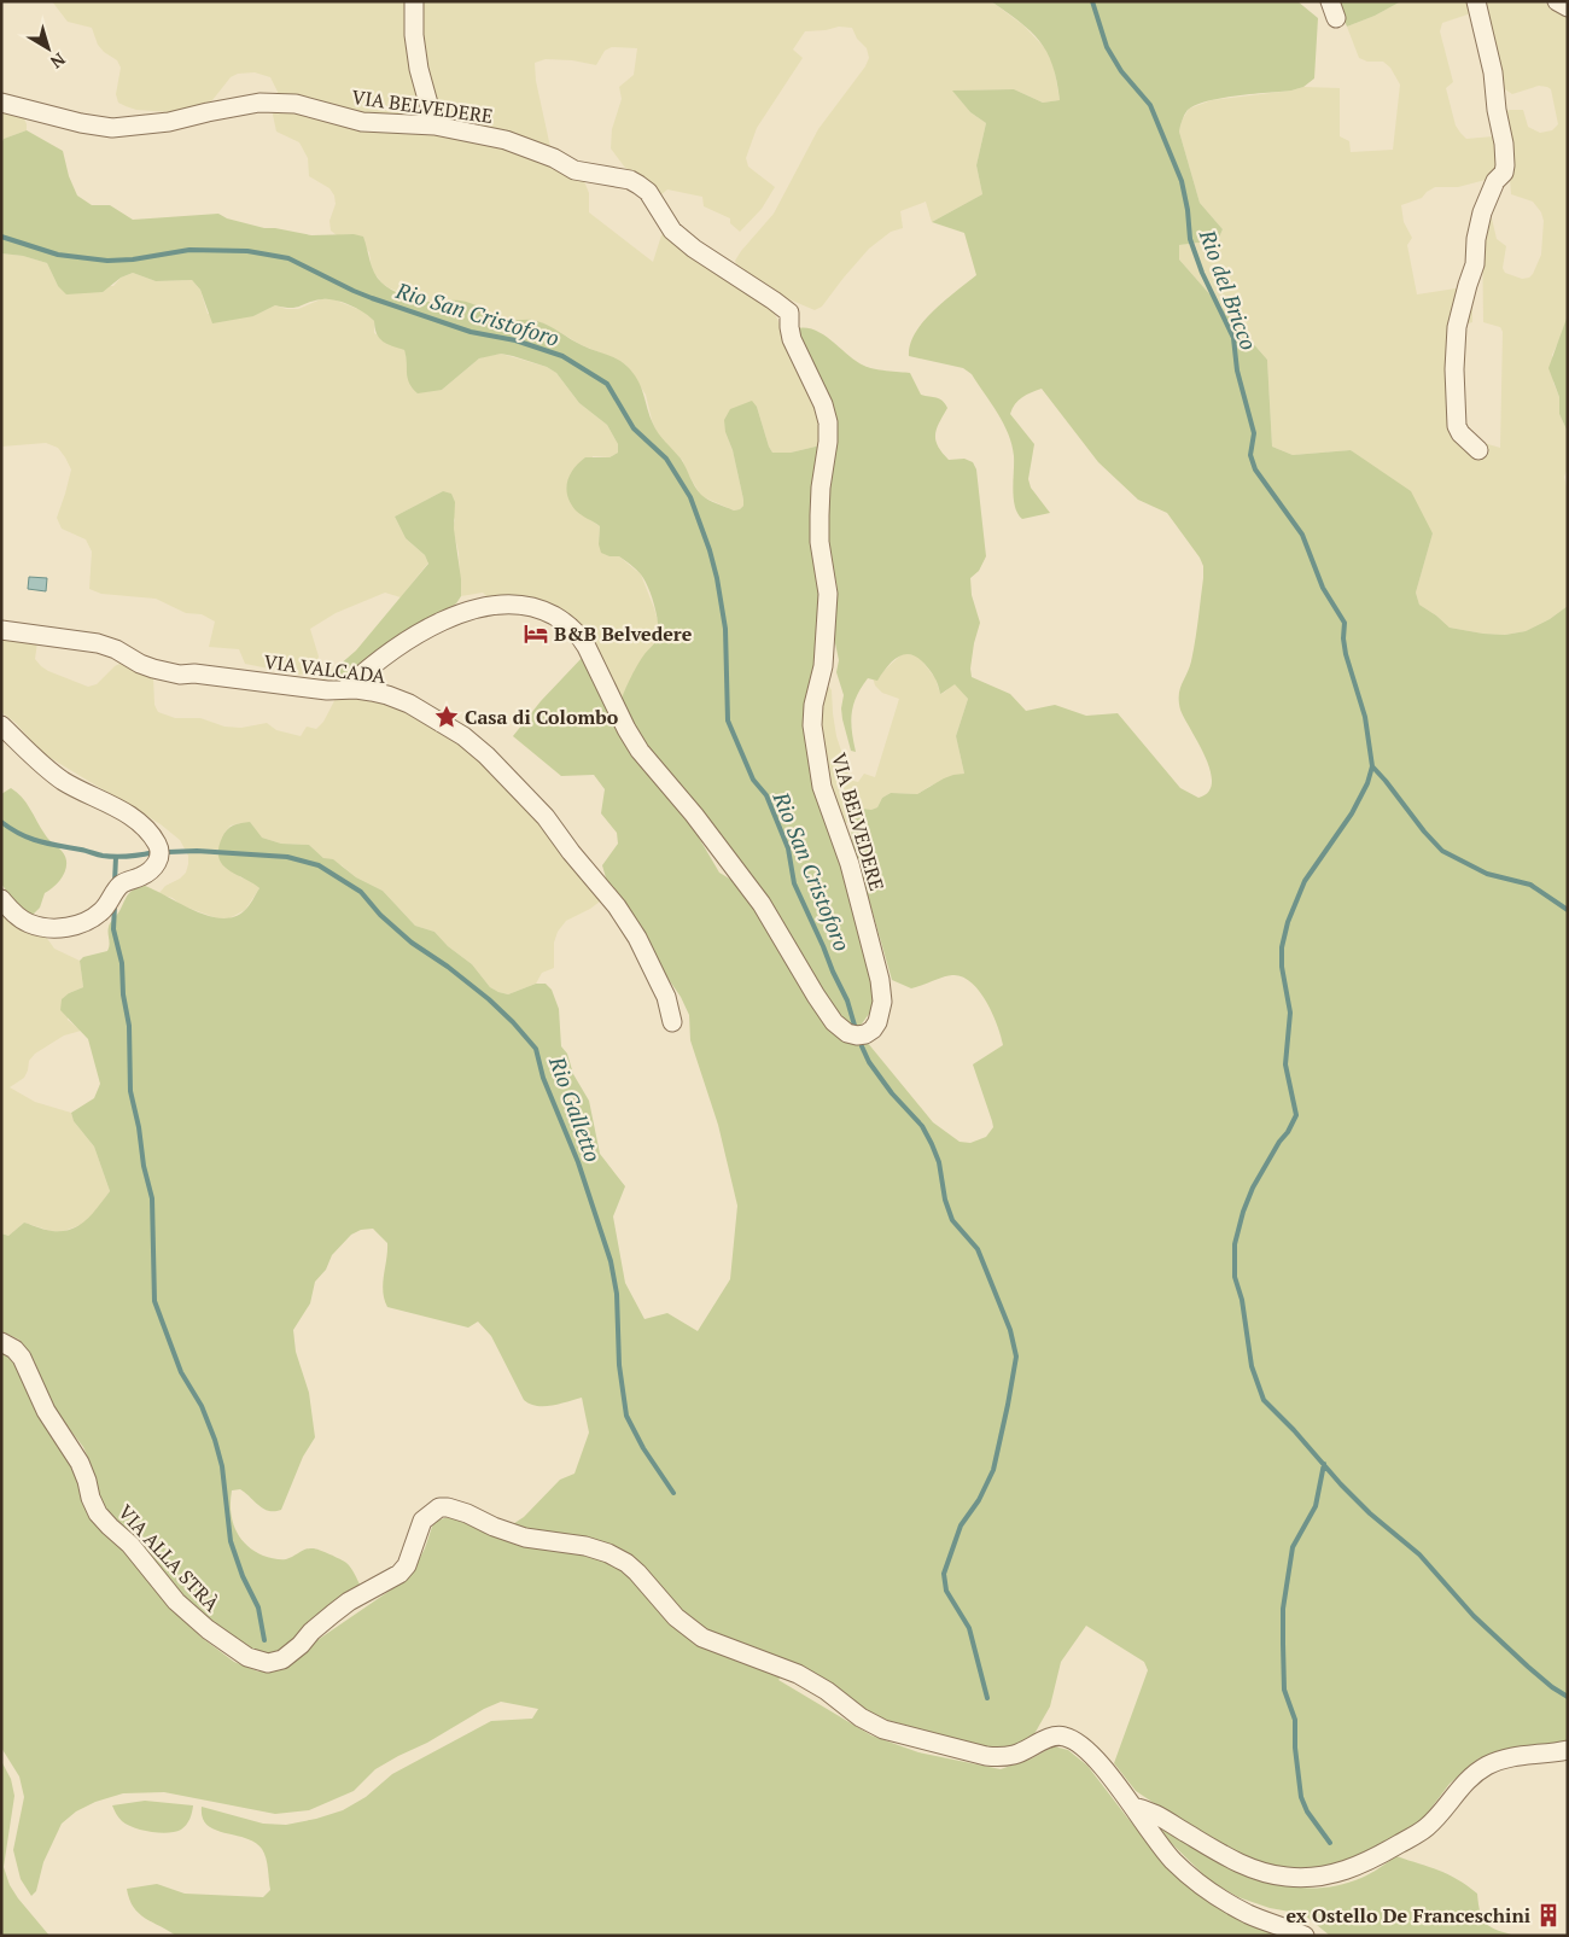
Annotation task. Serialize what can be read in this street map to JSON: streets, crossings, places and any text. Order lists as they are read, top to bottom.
{
  "streets": {
    "street": ["VIA BELVEDERE", "VIA VALCADA", "VIA ALLA STRÀ"]
  },
  "crossings": [
    ["VIA BELVEDERE", "VIA VALCADA"]
  ],
  "water": ["Rio del Bricco", "Rio San Cristoforo", "Rio Galletto"],
  "places": {
    "hotel": ["B&B Belvedere"],
    "place": ["Casa di Colombo"],
    "building": ["ex Ostello De Franceschini"]
  },
  "north": "bottom right"
}
